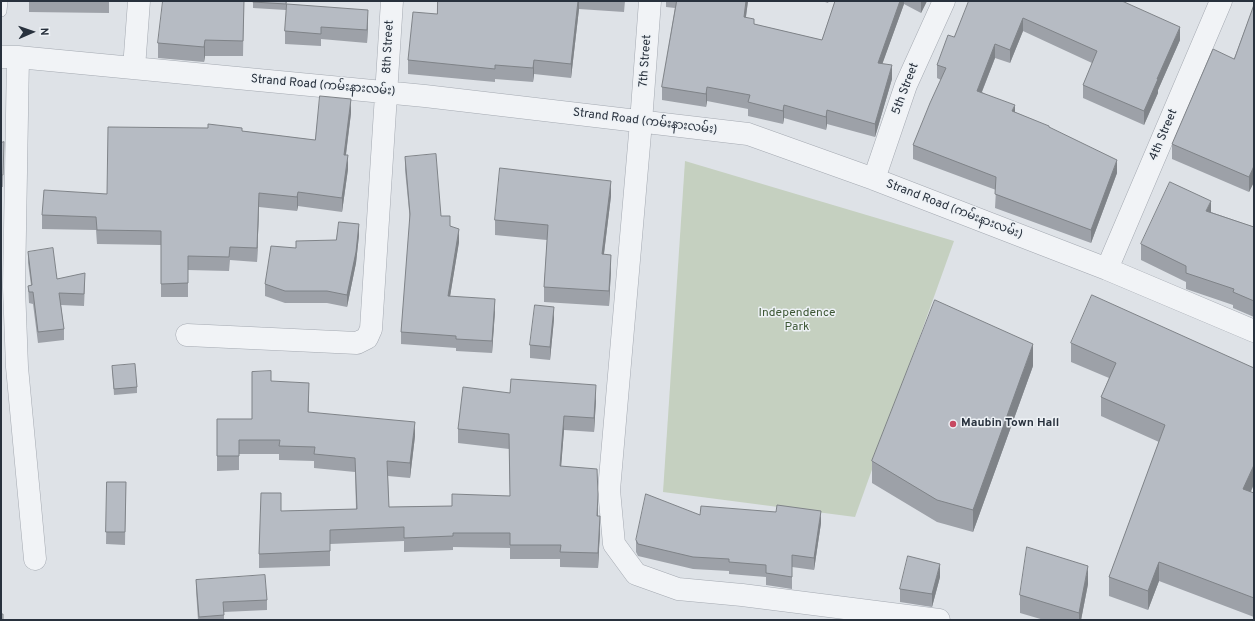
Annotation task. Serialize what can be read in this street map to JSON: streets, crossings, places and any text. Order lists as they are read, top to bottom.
{
  "streets": {
    "street": [
      "8th Street",
      "7th Street",
      "Strand Road (ကမ်းနားလမ်း)",
      "5th Street",
      "4th Street"
    ]
  },
  "crossings": [
    ["8th Street", "Strand Road (ကမ်းနားလမ်း)"],
    ["7th Street", "Strand Road (ကမ်းနားလမ်း)"],
    ["Strand Road (ကမ်းနားလမ်း)", "5th Street"],
    ["Strand Road (ကမ်းနားလမ်း)", "4th Street"]
  ],
  "parks": ["Independence Park"],
  "places": ["Maubin Town Hall"],
  "north": "right"
}
